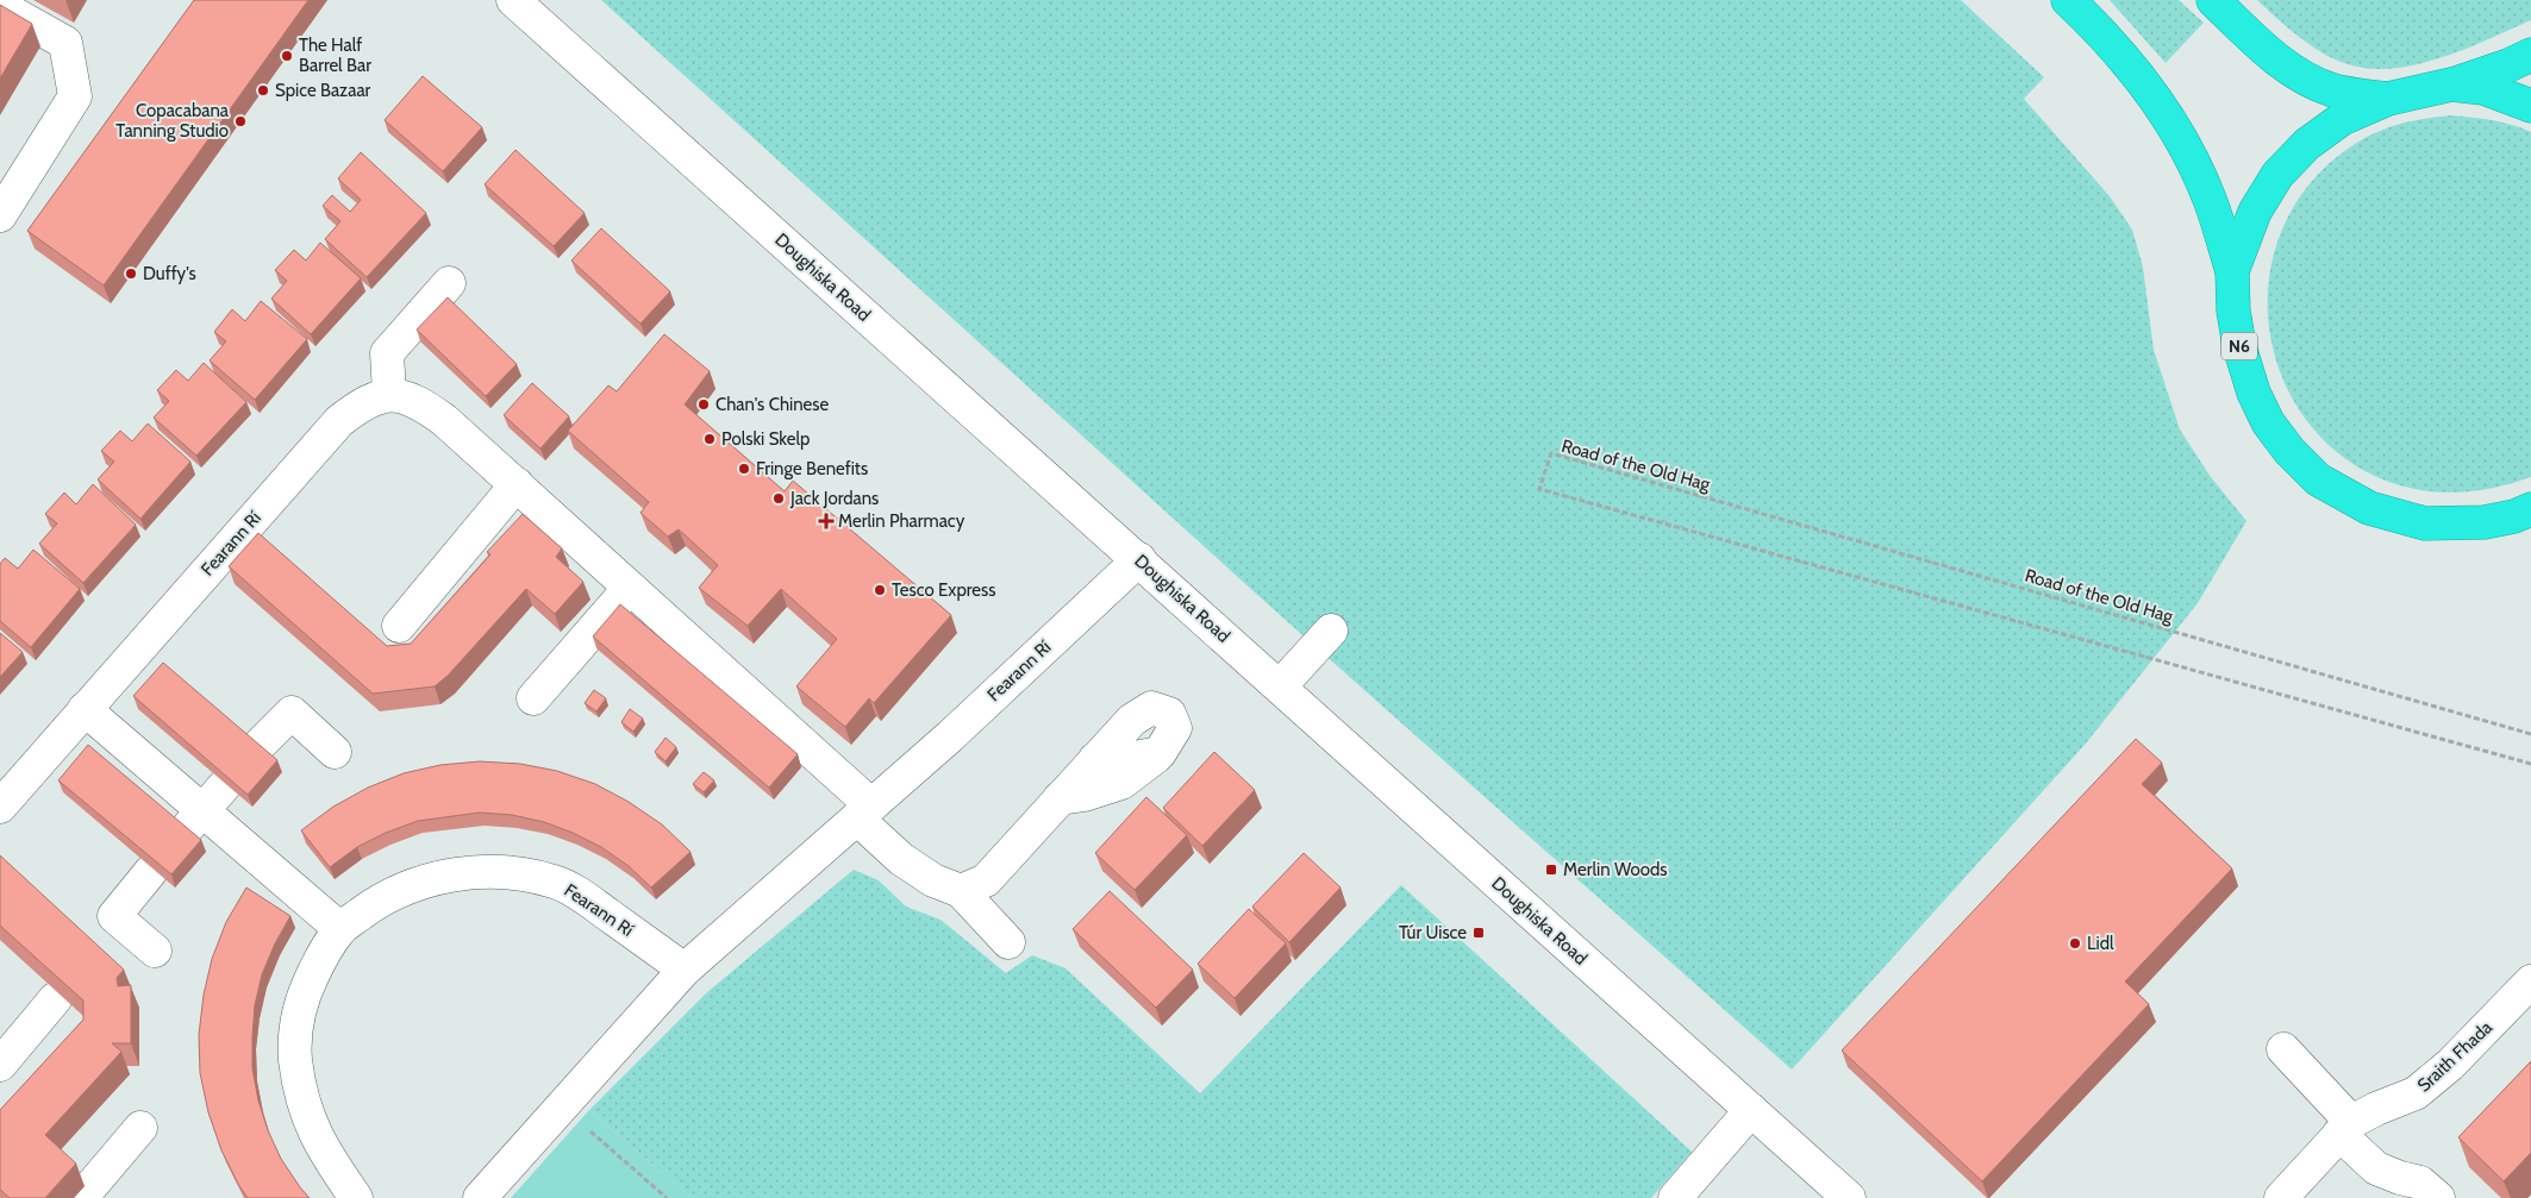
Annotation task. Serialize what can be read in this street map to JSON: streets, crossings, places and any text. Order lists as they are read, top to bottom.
{
  "streets": {
    "highway": ["N6"],
    "street": ["Doughiska Road", "Fearann Rí", "Sraith Fhada"],
    "path": ["Road of the Old Hag"]
  },
  "crossings": [
    ["Doughiska Road", "Fearann Rí"]
  ],
  "places": {
    "other": [
      "The Half Barrel Bar",
      "Spice Bazaar",
      "Copacabana Tanning Studio",
      "Duffy's",
      "Chan's Chinese",
      "Polski Skelp",
      "Fringe Benefits",
      "Jack Jordans",
      "Tesco Express",
      "Lidl"
    ],
    "health": ["Merlin Pharmacy"],
    "transit": ["Merlin Woods", "Túr Uisce"]
  }
}
